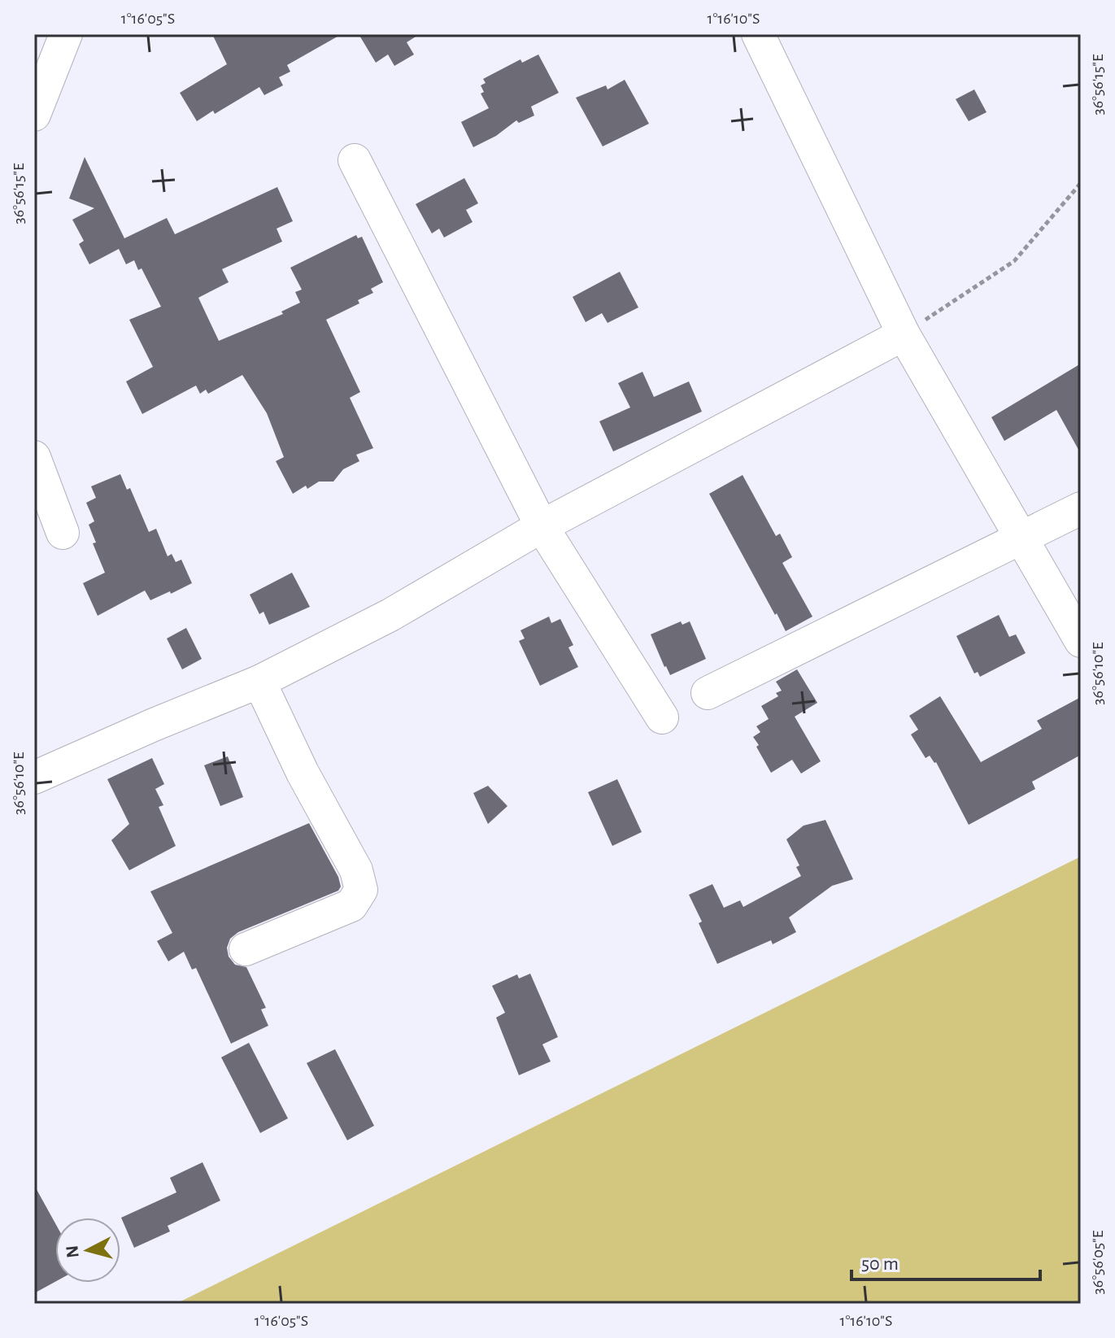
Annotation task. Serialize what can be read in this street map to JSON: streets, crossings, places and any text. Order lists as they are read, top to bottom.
{
  "scale_bar": "50 m",
  "north": "left",
  "coordinates": [
    "1°16'05\"S",
    "1°16'10\"S",
    "36°56'15\"E",
    "36°56'10\"E",
    "36°56'05\"E"
  ]
}
